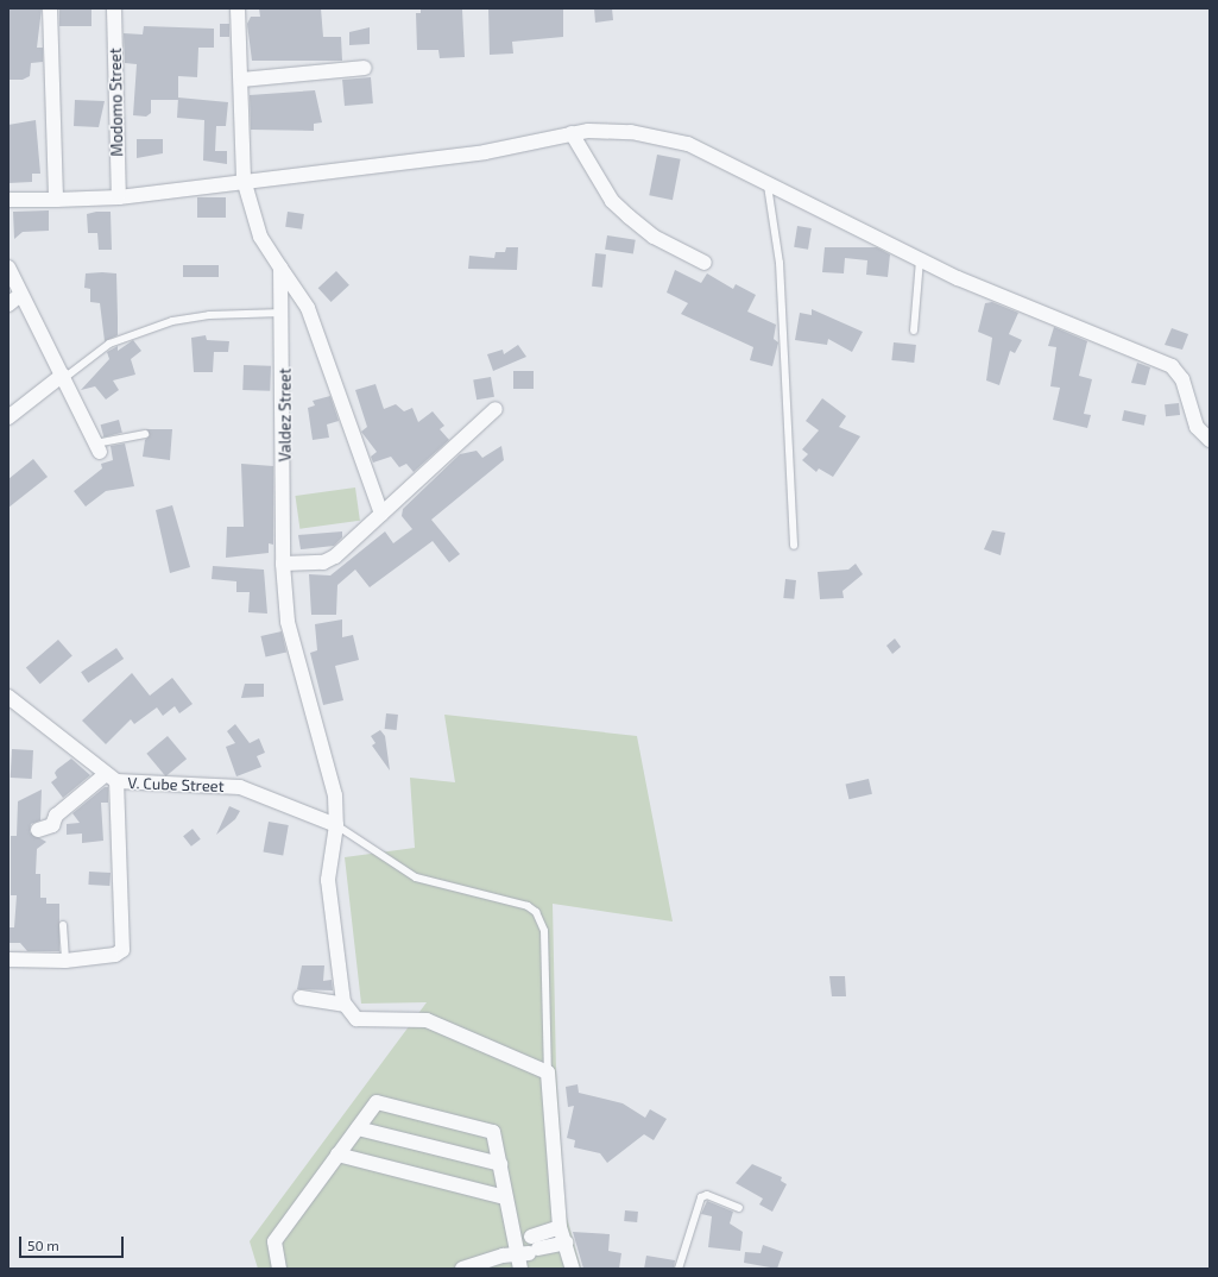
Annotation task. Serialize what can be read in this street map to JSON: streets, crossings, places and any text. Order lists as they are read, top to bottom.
{
  "streets": {
    "street": ["Modomo Street", "Valdez Street", "V. Cube Street"]
  },
  "crossings": [
    ["Valdez Street", "V. Cube Street"]
  ],
  "scale_bar": "50 m"
}
